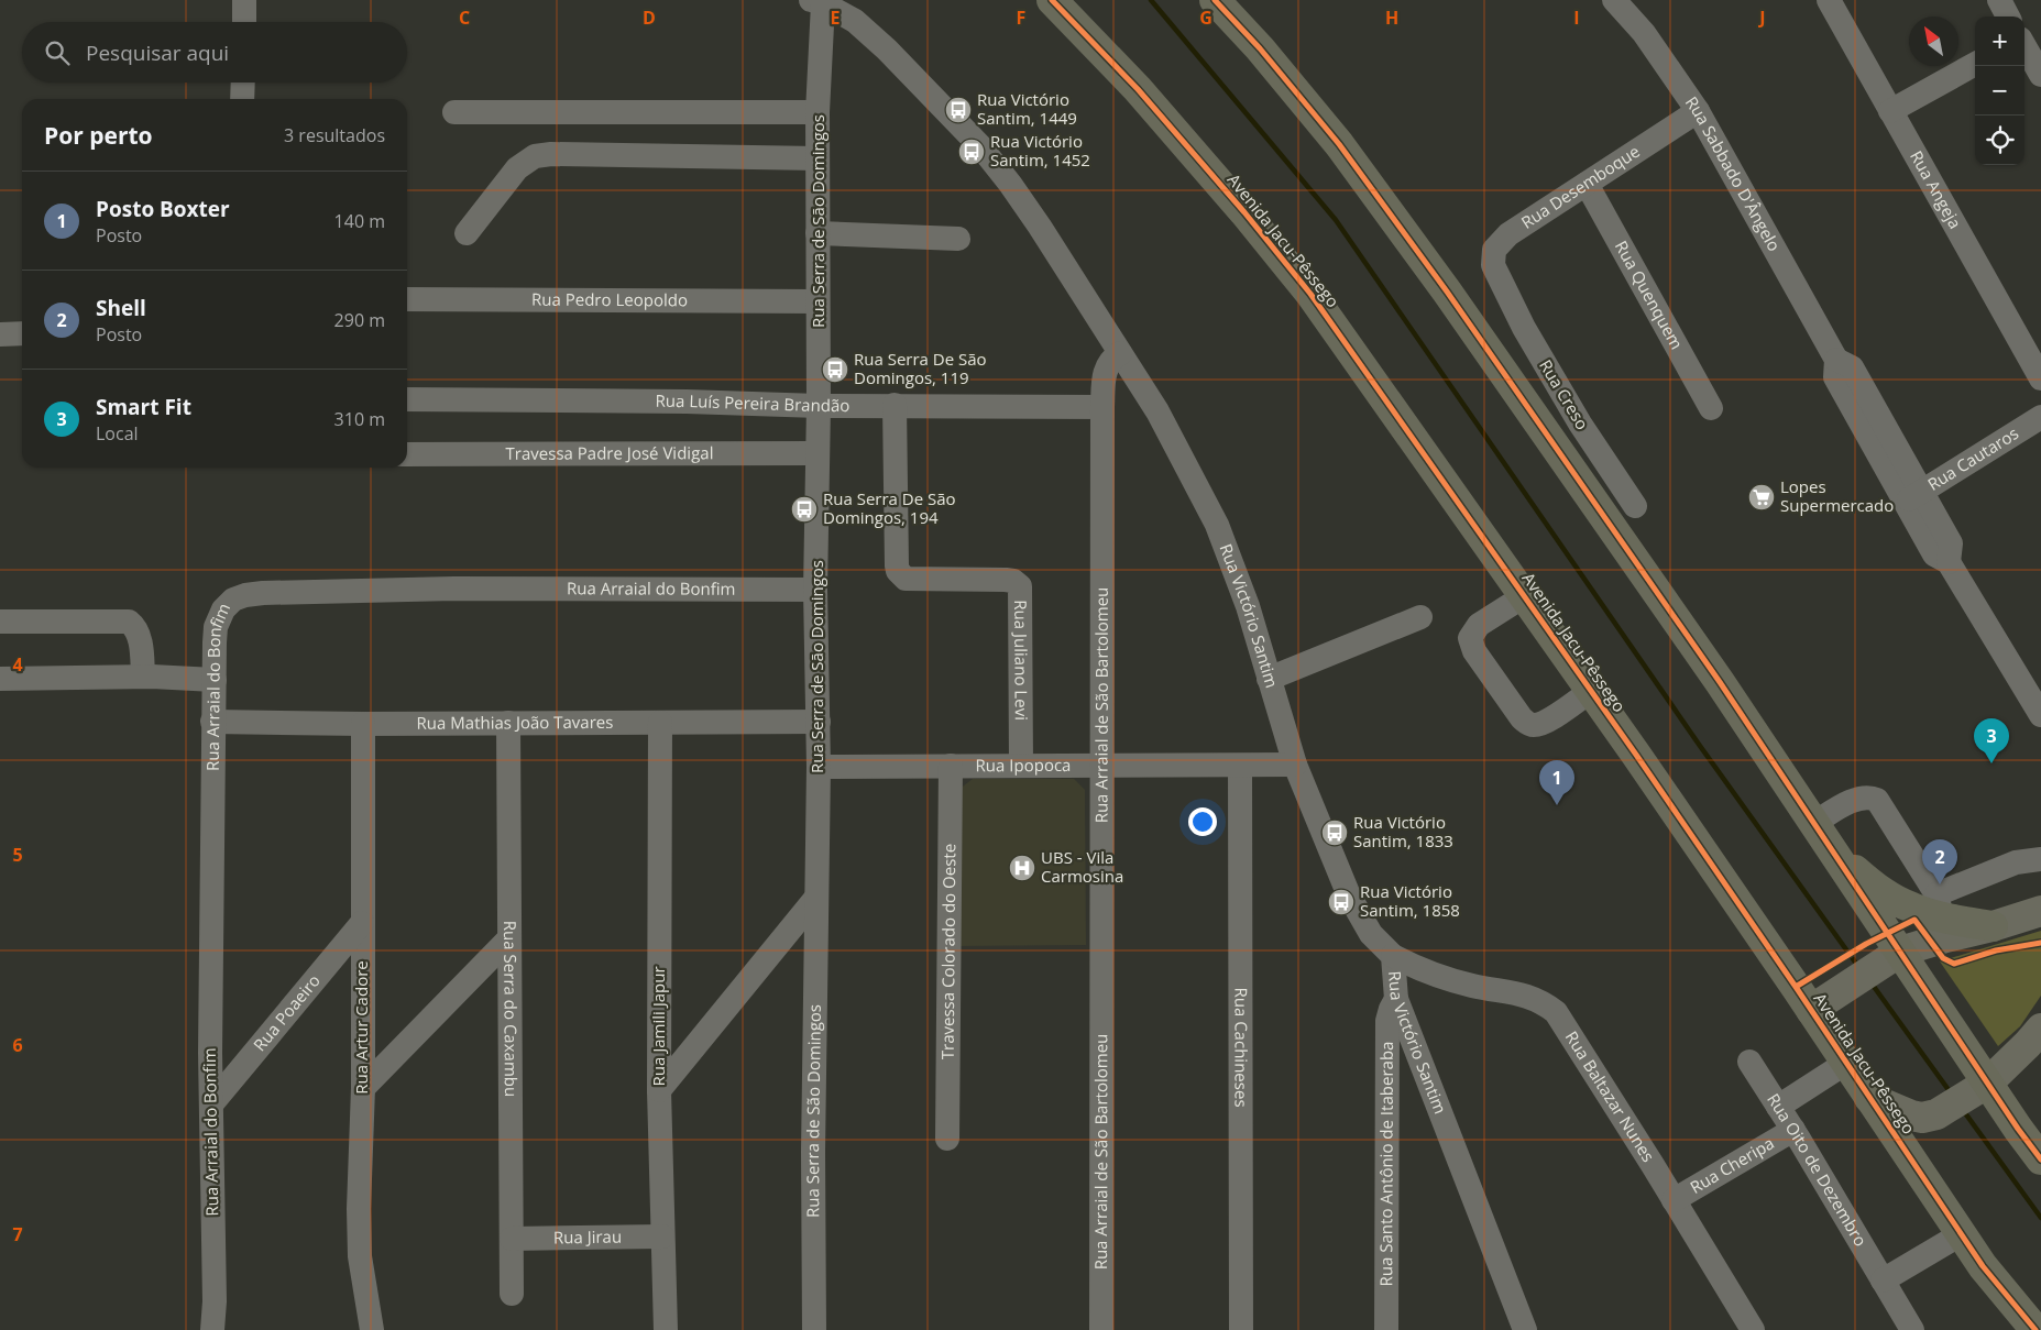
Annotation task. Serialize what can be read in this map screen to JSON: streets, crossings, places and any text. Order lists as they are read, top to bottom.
{
  "streets": {
    "highway": ["Avenida Jacu-Pêssego"],
    "street": [
      "Rua Sabbado D'Ângelo",
      "Rua Desemboque",
      "Rua Angeja",
      "Rua Serra de São Domingos",
      "Rua Quenquem",
      "Rua Pedro Leopoldo",
      "Rua Creso",
      "Rua Luís Pereira Brandão",
      "Travessa Padre José Vidigal",
      "Rua Cautaros",
      "Rua Arraial do Bonfim",
      "Rua Victório Santim",
      "Rua Juliano Levi",
      "Rua Arraial de São Bartolomeu",
      "Rua Mathias João Tavares",
      "Rua Ipopoca",
      "Travessa Colorado do Oeste",
      "Rua Serra do Caxambu",
      "Rua Poaeiro",
      "Rua Jamili Japur",
      "Rua Artur Cadore",
      "Rua Cachineses",
      "Rua Baltazar Nunes",
      "Rua Santo Antônio de Itaberaba",
      "Rua Cheripa",
      "Rua Oito de Dezembro",
      "Rua Jirau"
    ]
  },
  "crossings": [
    ["Rua Sabbado D'Ângelo", "Rua Desemboque"],
    ["Rua Sabbado D'Ângelo", "Rua Cautaros"],
    ["Rua Desemboque", "Rua Quenquem"],
    ["Rua Desemboque", "Rua Creso"],
    ["Rua Serra de São Domingos", "Rua Pedro Leopoldo"],
    ["Rua Serra de São Domingos", "Rua Luís Pereira Brandão"],
    ["Rua Serra de São Domingos", "Travessa Padre José Vidigal"],
    ["Rua Serra de São Domingos", "Rua Arraial do Bonfim"],
    ["Rua Serra de São Domingos", "Rua Victório Santim"],
    ["Rua Serra de São Domingos", "Rua Mathias João Tavares"],
    ["Rua Serra de São Domingos", "Rua Ipopoca"],
    ["Rua Luís Pereira Brandão", "Rua Juliano Levi"],
    ["Rua Luís Pereira Brandão", "Rua Arraial de São Bartolomeu"],
    ["Rua Arraial do Bonfim", "Rua Mathias João Tavares"],
    ["Rua Arraial do Bonfim", "Rua Poaeiro"],
    ["Rua Victório Santim", "Rua Arraial de São Bartolomeu"],
    ["Rua Victório Santim", "Rua Ipopoca"],
    ["Rua Victório Santim", "Rua Baltazar Nunes"],
    ["Rua Victório Santim", "Rua Santo Antônio de Itaberaba"],
    ["Rua Juliano Levi", "Rua Ipopoca"],
    ["Rua Arraial de São Bartolomeu", "Rua Ipopoca"],
    ["Rua Mathias João Tavares", "Rua Serra do Caxambu"],
    ["Rua Mathias João Tavares", "Rua Jamili Japur"],
    ["Rua Mathias João Tavares", "Rua Artur Cadore"],
    ["Rua Ipopoca", "Travessa Colorado do Oeste"],
    ["Rua Ipopoca", "Rua Cachineses"],
    ["Rua Serra do Caxambu", "Rua Jirau"],
    ["Rua Poaeiro", "Rua Artur Cadore"],
    ["Rua Jamili Japur", "Rua Jirau"],
    ["Rua Baltazar Nunes", "Rua Cheripa"],
    ["Rua Cheripa", "Rua Oito de Dezembro"]
  ],
  "places": {
    "bus stop": [
      "Rua Victório Santim, 1449",
      "Rua Victório Santim, 1452",
      "Rua Serra De São Domingos, 119",
      "Rua Serra De São Domingos, 194",
      "Rua Victório Santim, 1833",
      "Rua Victório Santim, 1858"
    ],
    "supermarket": ["Lopes Supermercado"],
    "hospital": ["UBS - Vila Carmosina"]
  },
  "north": "top left",
  "page": {
    "map_buttons": ["+", "−"],
    "search": "Pesquisar aqui",
    "heading": ["Por perto", "3 resultados"],
    "list": [
      {
        "mark": "1",
        "name": "Posto Boxter",
        "note": "Posto",
        "value": "140 m"
      },
      {
        "mark": "2",
        "name": "Shell",
        "note": "Posto",
        "value": "290 m"
      },
      {
        "mark": "3",
        "name": "Smart Fit",
        "note": "Local",
        "value": "310 m"
      }
    ],
    "pins": ["3", "1", "2"]
  },
  "grid": {
    "columns": [
      "C",
      "D",
      "E",
      "F",
      "G",
      "H",
      "I",
      "J"
    ],
    "rows": [
      "4",
      "5",
      "6",
      "7"
    ]
  }
}
